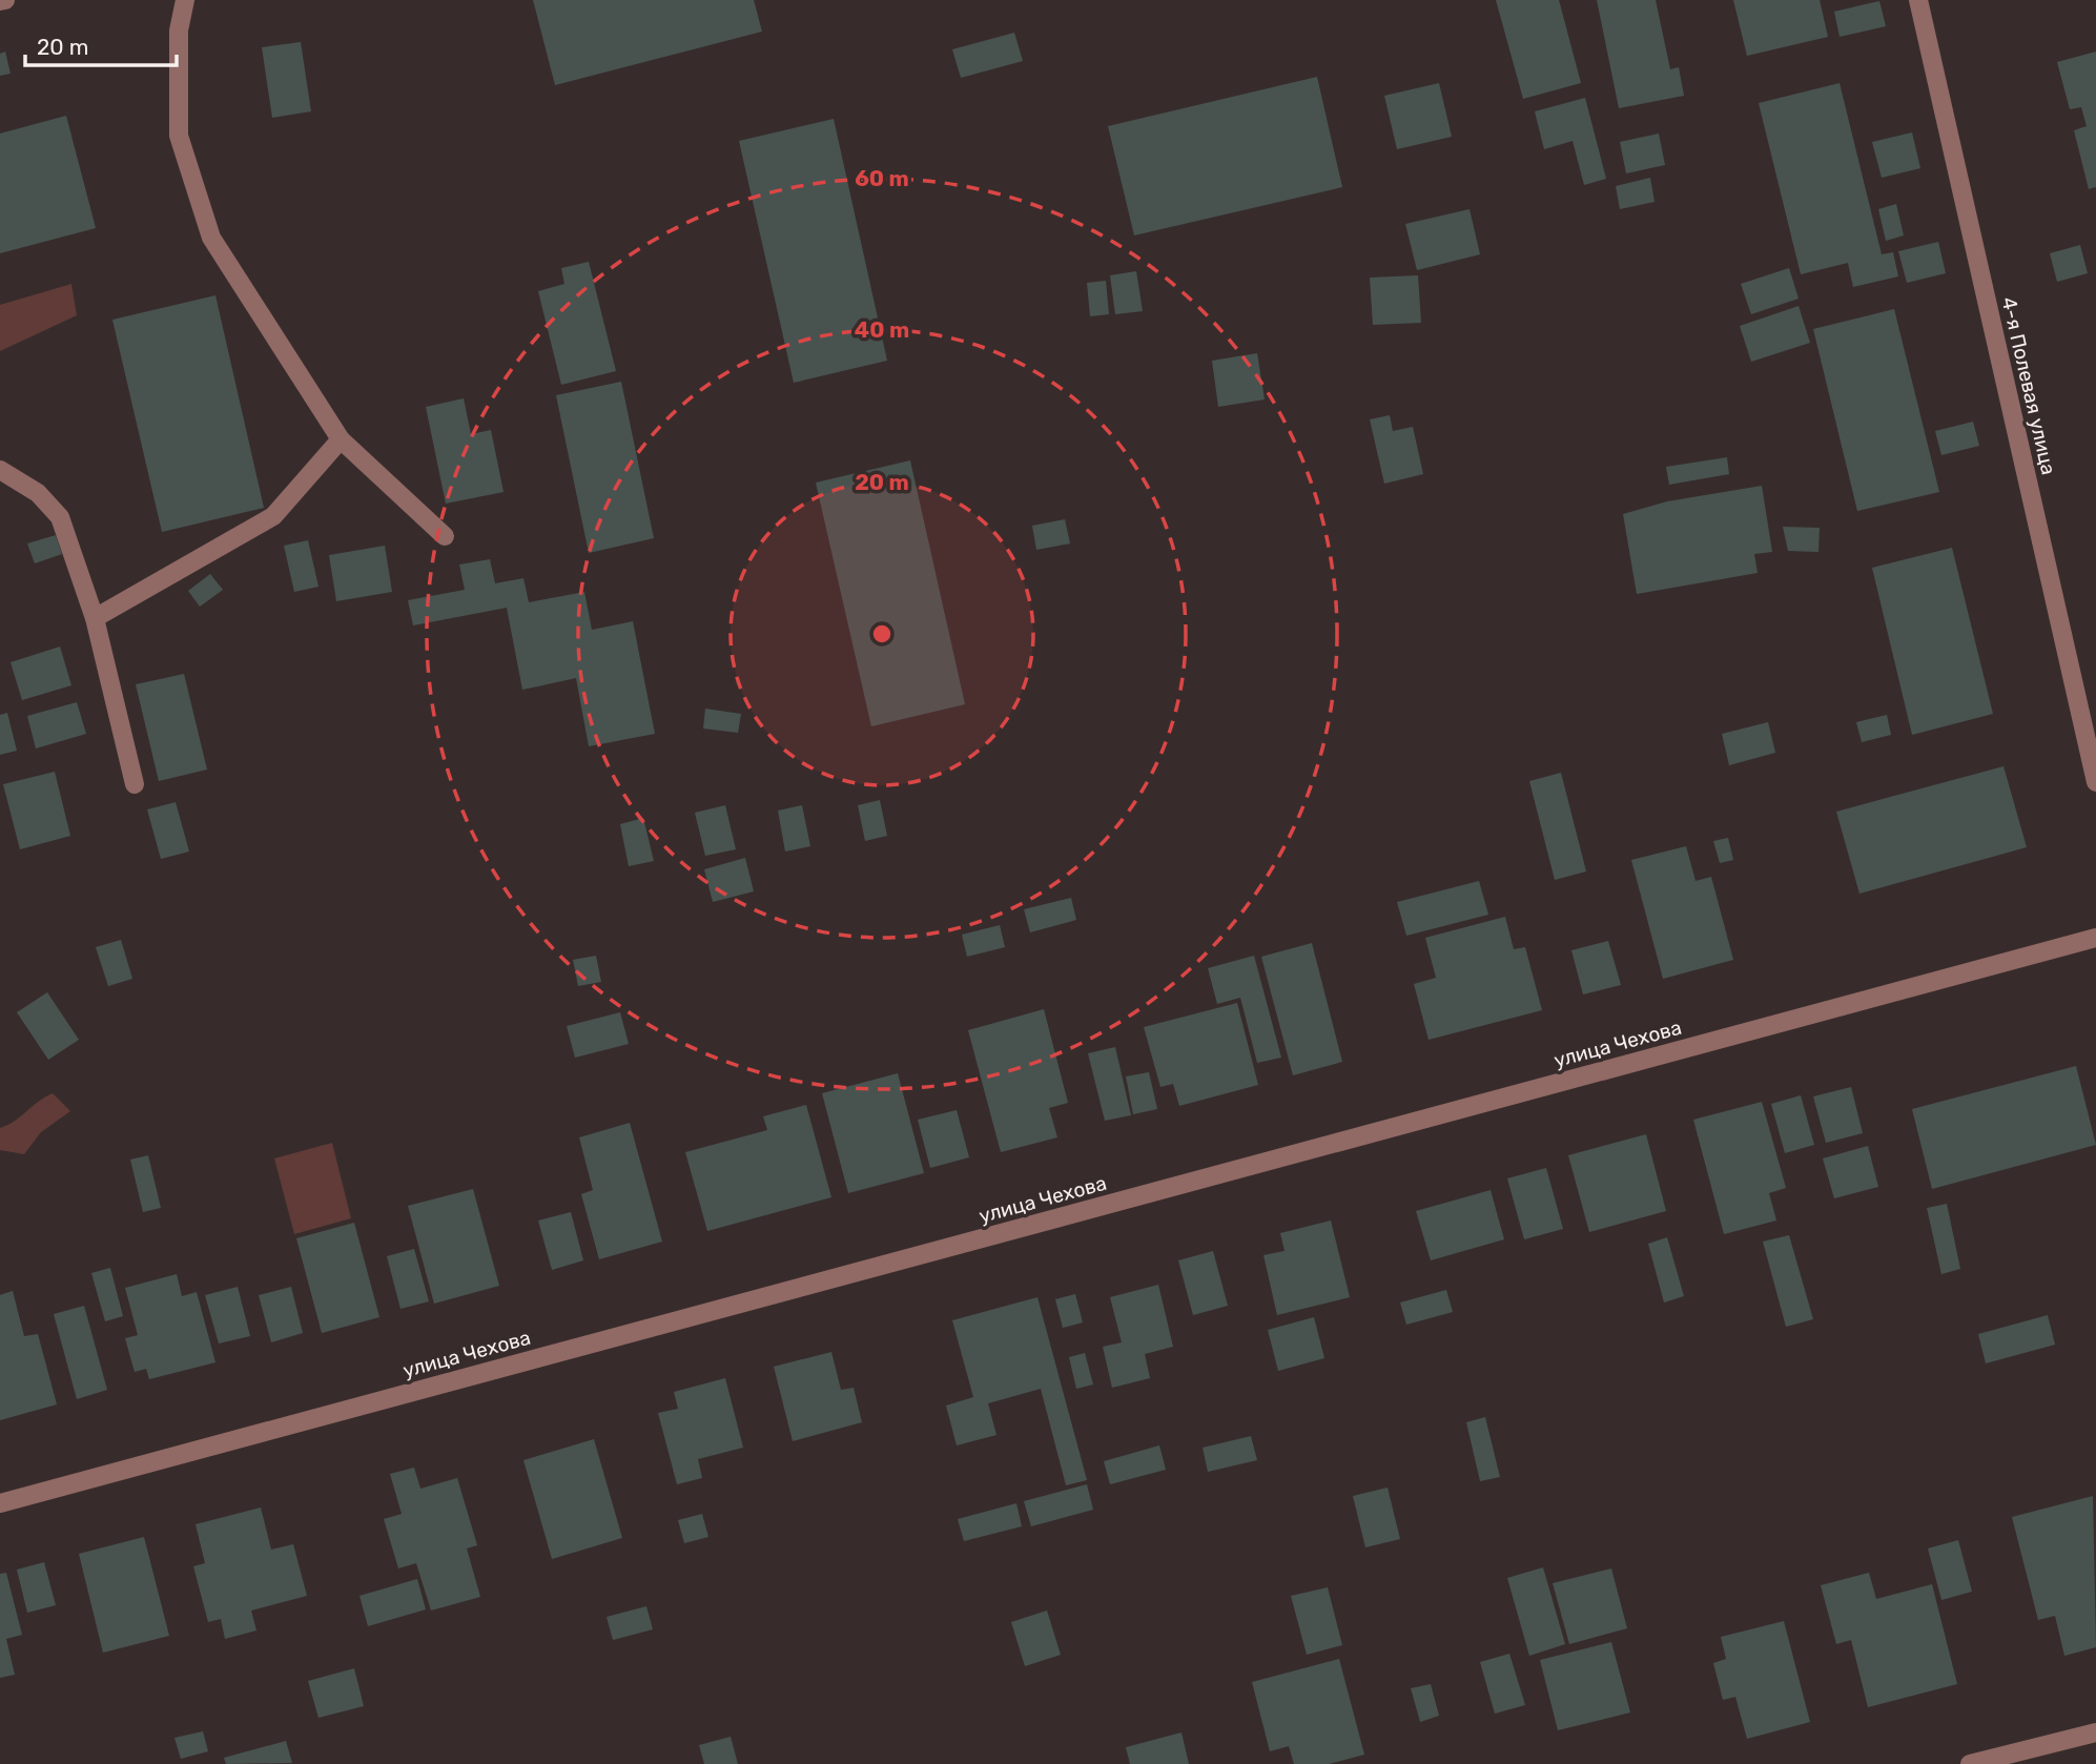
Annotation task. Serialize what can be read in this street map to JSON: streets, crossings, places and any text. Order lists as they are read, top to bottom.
{
  "streets": {
    "street": ["4-я Полевая улица", "улица Чехова"]
  },
  "scale_bar": "20 m",
  "rings": ["60 m", "40 m", "20 m"]
}
